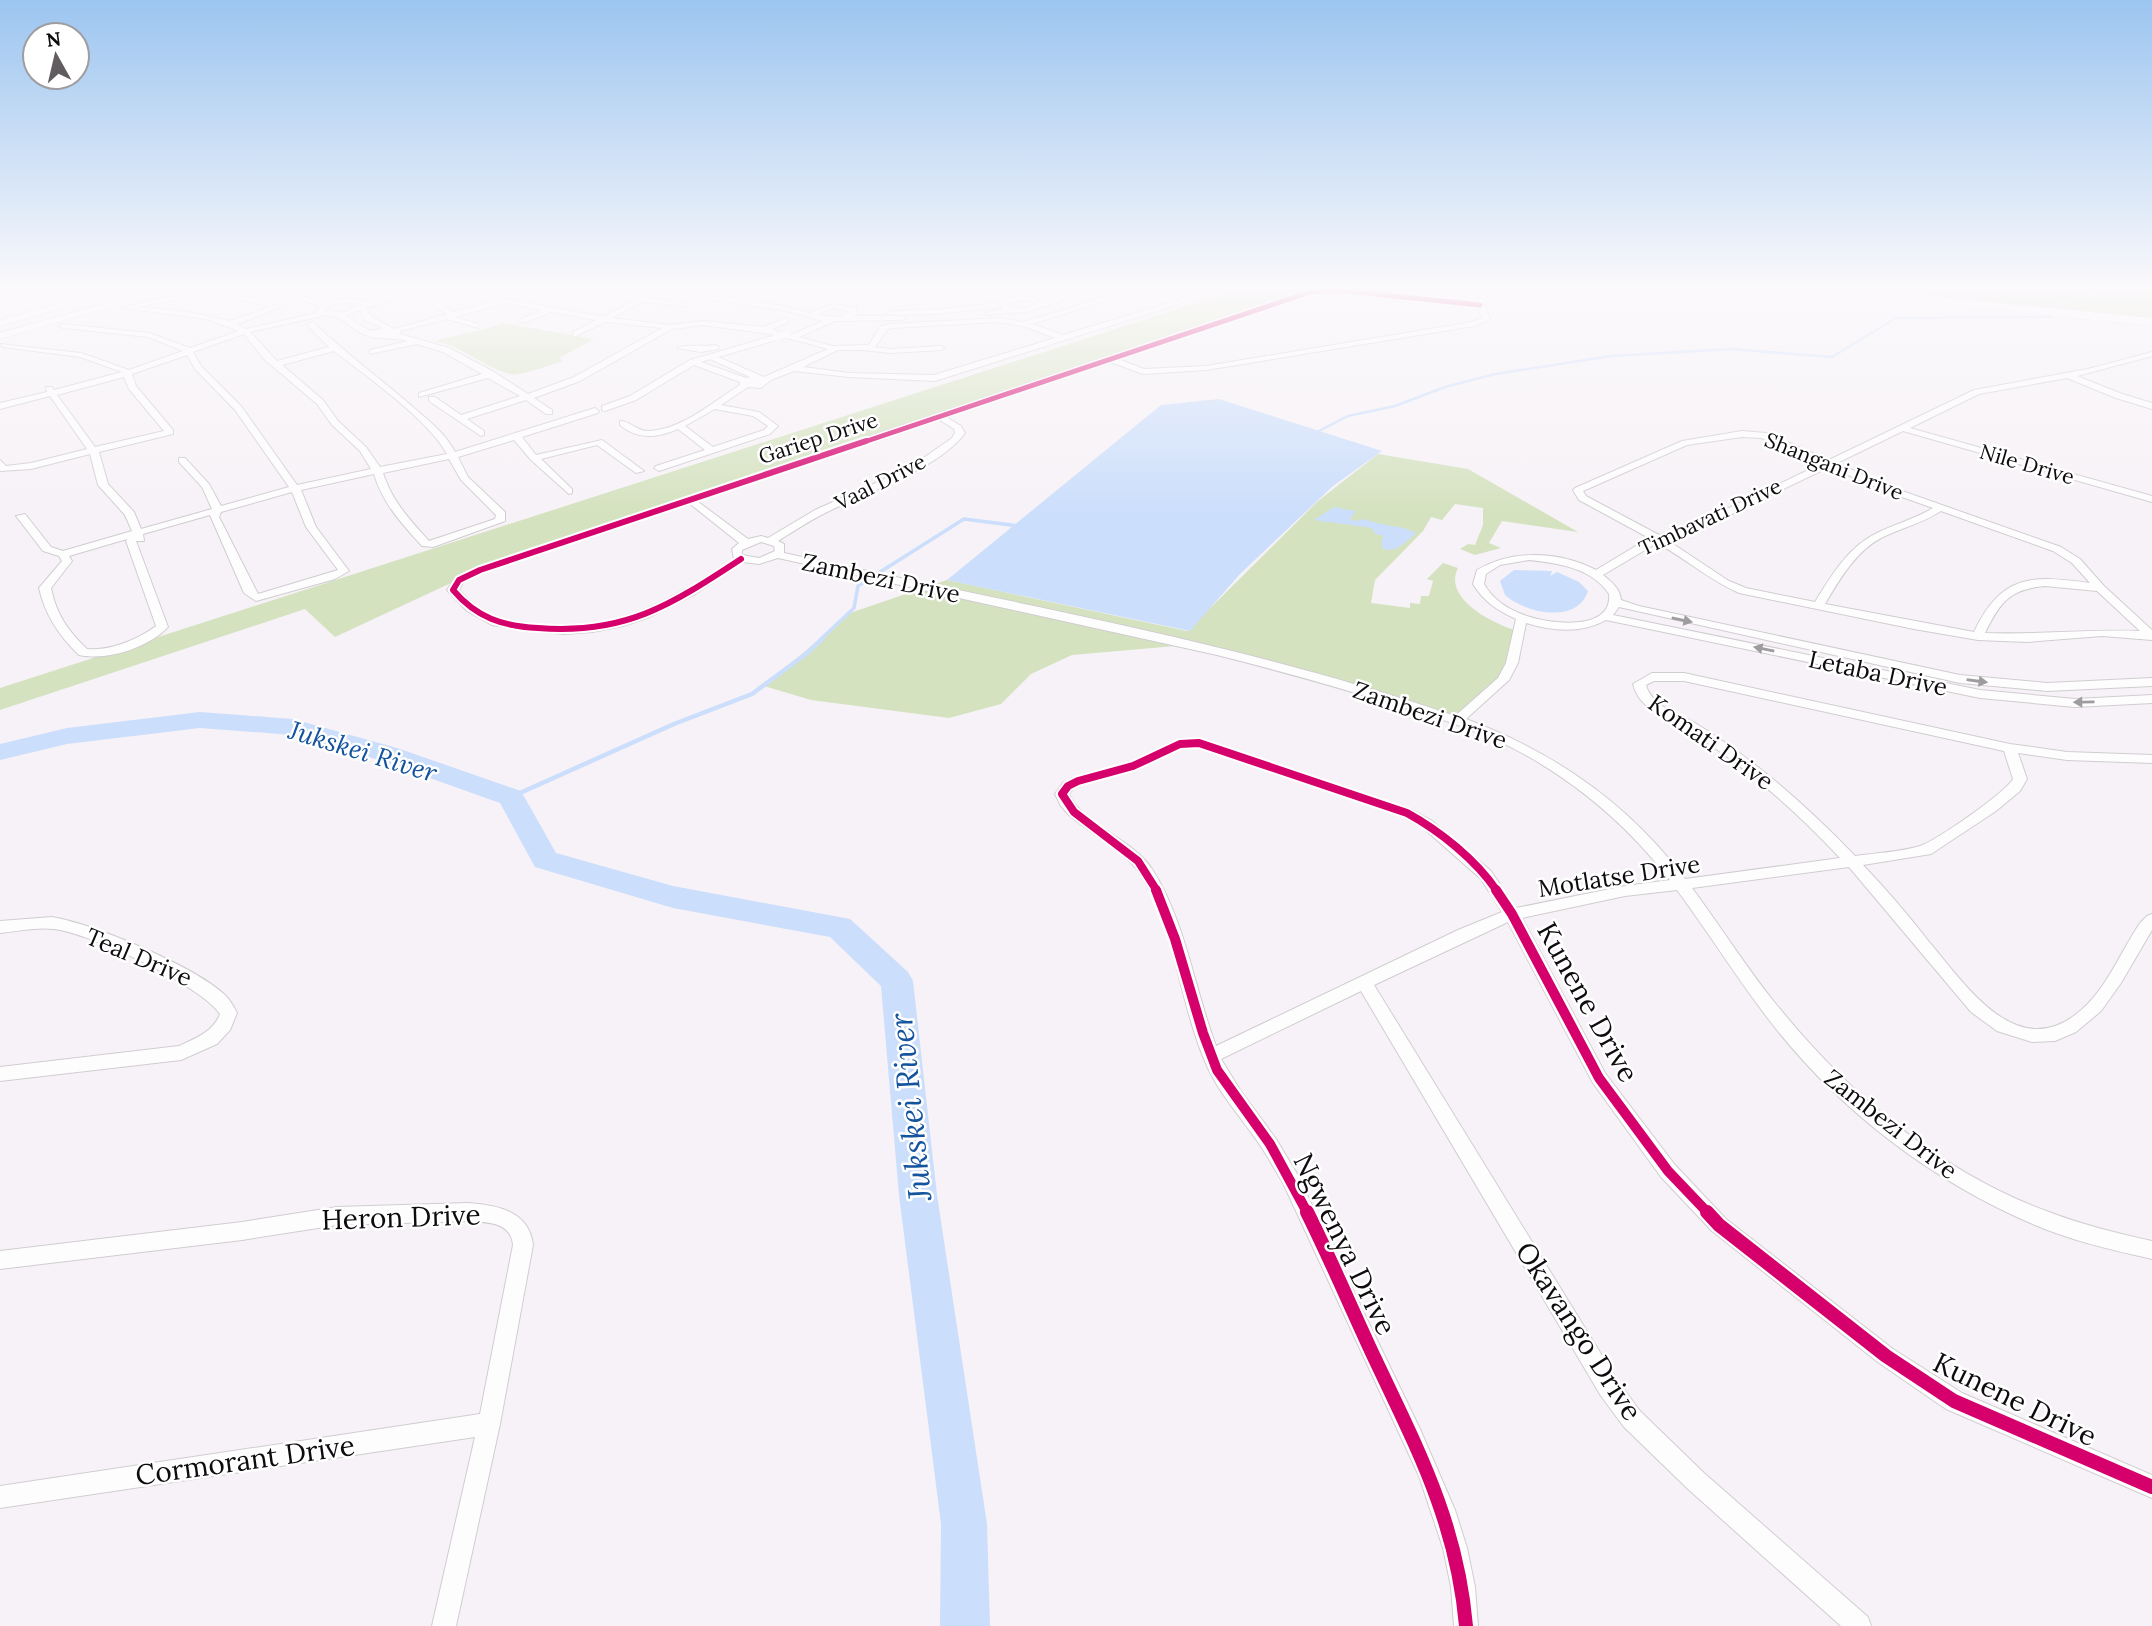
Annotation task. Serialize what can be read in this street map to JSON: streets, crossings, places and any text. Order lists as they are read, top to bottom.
{
  "streets": {
    "street": [
      "Gariep Drive",
      "Nile Drive",
      "Shangani Drive",
      "Vaal Drive",
      "Timbavati Drive",
      "Zambezi Drive",
      "Letaba Drive",
      "Komati Drive",
      "Motlatse Drive",
      "Teal Drive",
      "Kunene Drive",
      "Heron Drive",
      "Ngwenya Drive",
      "Okavango Drive",
      "Cormorant Drive"
    ]
  },
  "crossings": [
    ["Gariep Drive", "Vaal Drive"],
    ["Nile Drive", "Timbavati Drive"],
    ["Shangani Drive", "Timbavati Drive"],
    ["Zambezi Drive", "Motlatse Drive"],
    ["Komati Drive", "Motlatse Drive"],
    ["Motlatse Drive", "Kunene Drive"],
    ["Motlatse Drive", "Ngwenya Drive"],
    ["Motlatse Drive", "Okavango Drive"],
    ["Kunene Drive", "Ngwenya Drive"],
    ["Heron Drive", "Cormorant Drive"]
  ],
  "water": ["Jukskei River"],
  "north": "top"
}
